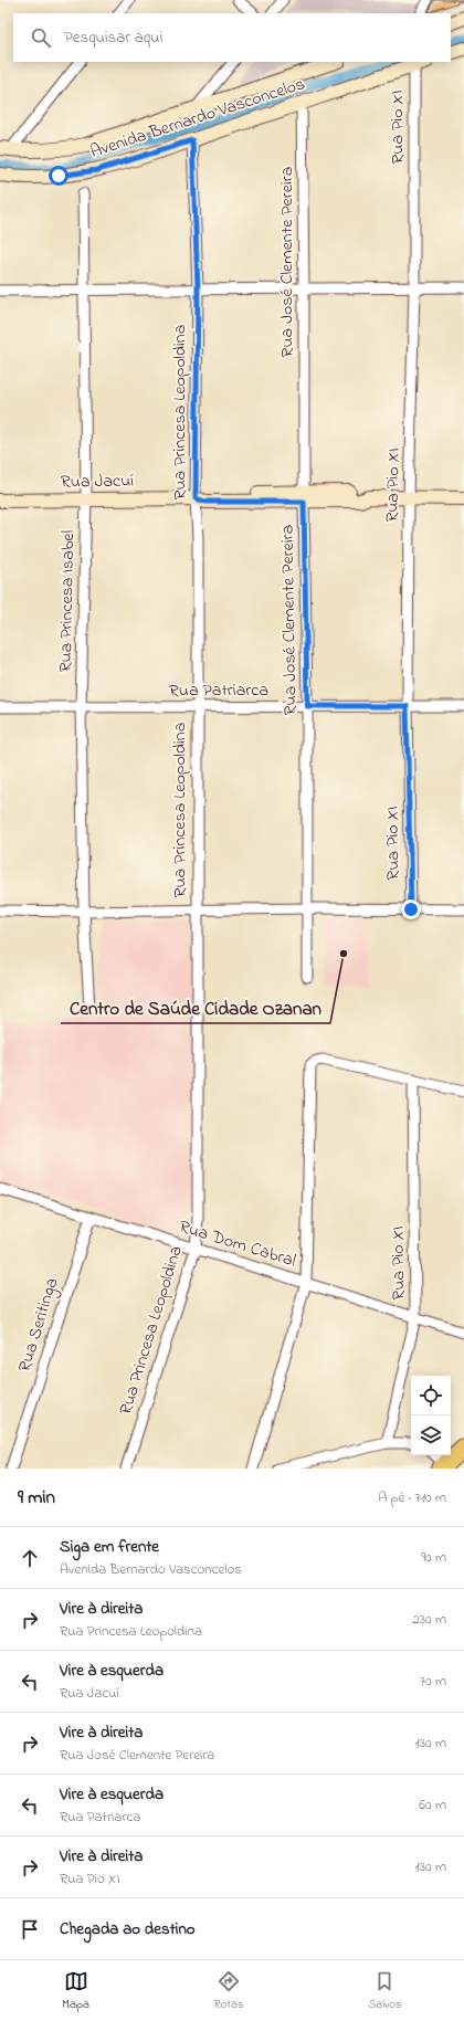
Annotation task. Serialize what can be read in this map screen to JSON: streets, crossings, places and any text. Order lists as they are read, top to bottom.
{
  "streets": {
    "main road": ["Avenida Bernardo Vasconcelos", "Rua Jacuí"],
    "street": [
      "Rua Pio XI",
      "Rua José Clemente Pereira",
      "Rua Princesa Leopoldina",
      "Rua Princesa Isabel",
      "Rua Patriarca",
      "Rua Dom Cabral",
      "Rua Seritinga"
    ]
  },
  "crossings": [
    ["Avenida Bernardo Vasconcelos", "Rua Pio XI"],
    ["Avenida Bernardo Vasconcelos", "Rua José Clemente Pereira"],
    ["Avenida Bernardo Vasconcelos", "Rua Princesa Leopoldina"],
    ["Rua Pio XI", "Rua Jacuí"],
    ["Rua Pio XI", "Rua Patriarca"],
    ["Rua Pio XI", "Rua Dom Cabral"],
    ["Rua José Clemente Pereira", "Rua Jacuí"],
    ["Rua José Clemente Pereira", "Rua Patriarca"],
    ["Rua Princesa Leopoldina", "Rua Jacuí"],
    ["Rua Princesa Leopoldina", "Rua Patriarca"],
    ["Rua Princesa Leopoldina", "Rua Dom Cabral"],
    ["Rua Jacuí", "Rua Princesa Isabel"],
    ["Rua Princesa Isabel", "Rua Patriarca"],
    ["Rua Dom Cabral", "Rua Seritinga"]
  ],
  "places": ["Centro de Saúde Cidade Ozanan"],
  "page": {
    "search": "Pesquisar aqui",
    "heading": ["9 min", "A pé · 710 m"],
    "list": [
      ["Siga em frente", "Avenida Bernardo Vasconcelos", "90 m"],
      ["Vire à direita", "Rua Princesa Leopoldina", "230 m"],
      ["Vire à esquerda", "Rua Jacuí", "70 m"],
      ["Vire à direita", "Rua José Clemente Pereira", "130 m"],
      ["Vire à esquerda", "Rua Patriarca", "60 m"],
      ["Vire à direita", "Rua Pio XI", "130 m"],
      "Chegada ao destino"
    ],
    "nav": ["Mapa", "Rotas", "Salvos"]
  }
}
